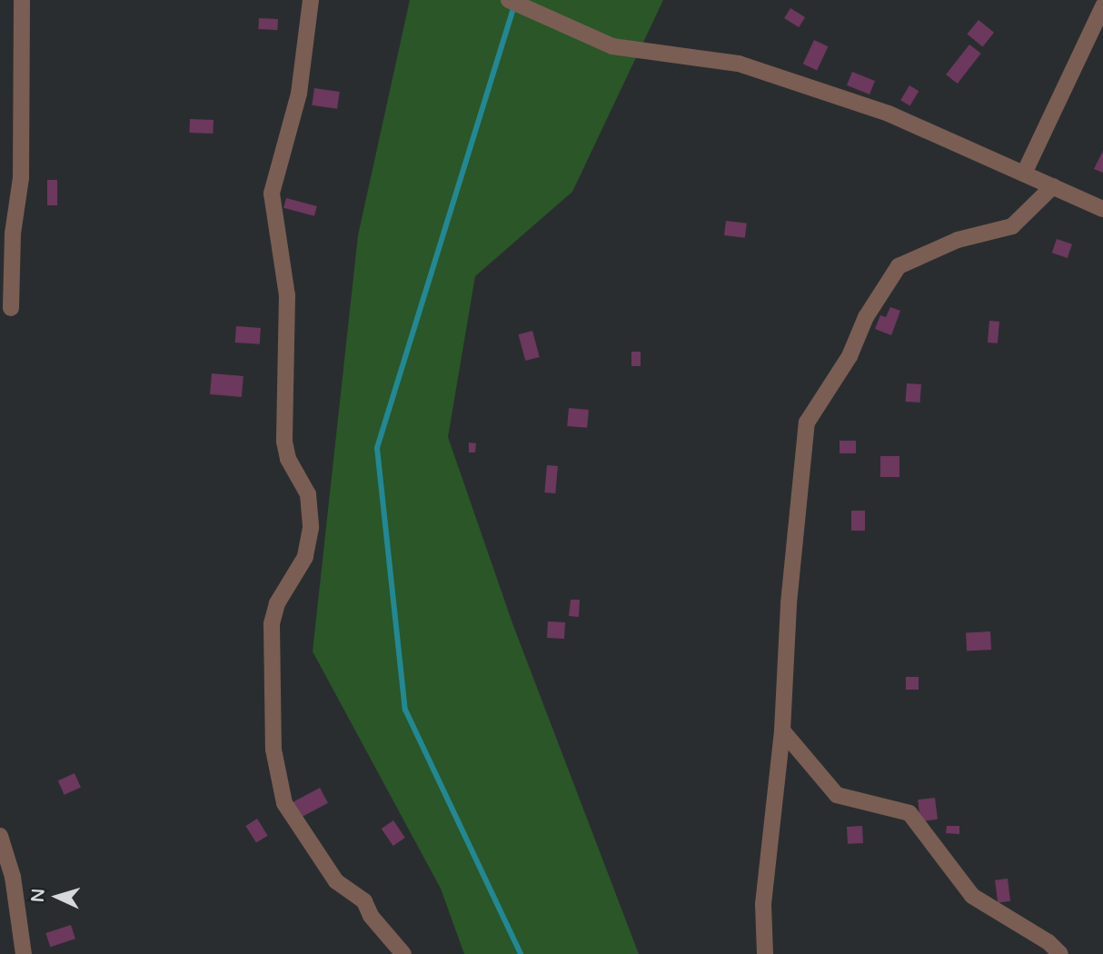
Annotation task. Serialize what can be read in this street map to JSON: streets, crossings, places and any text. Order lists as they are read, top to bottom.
{
  "north": "left"
}
